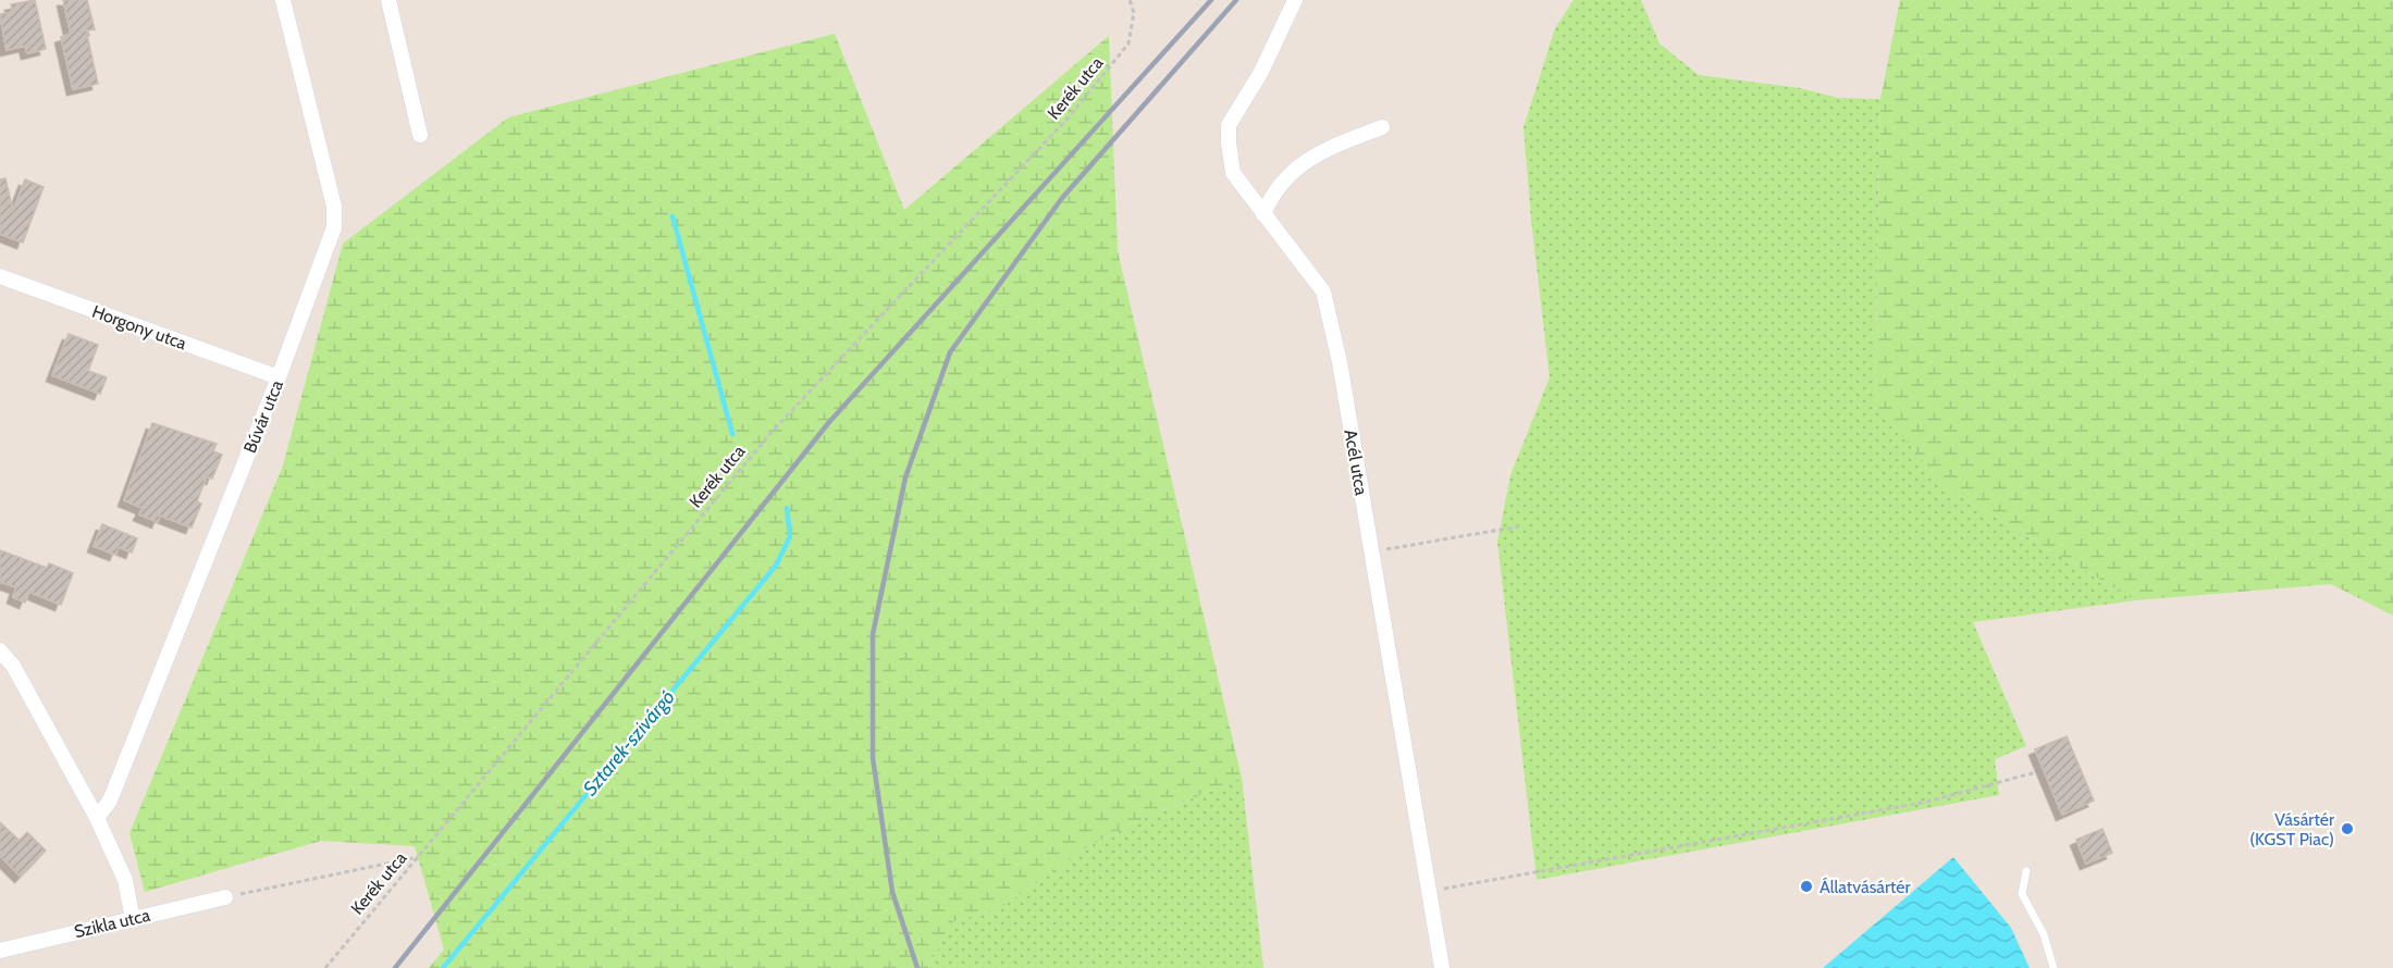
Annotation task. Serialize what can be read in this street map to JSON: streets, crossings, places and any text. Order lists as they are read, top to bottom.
{
  "streets": {
    "street": [
      "Horgony utca",
      "Búvár utca",
      "Acél utca",
      "Szikla utca"
    ],
    "path": ["Kerék utca"]
  },
  "crossings": [
    ["Horgony utca", "Búvár utca"]
  ],
  "water": ["Sztarek-szivárgó"],
  "places": ["Vásártér (KGST Piac)", "Állatvásártér"]
}
